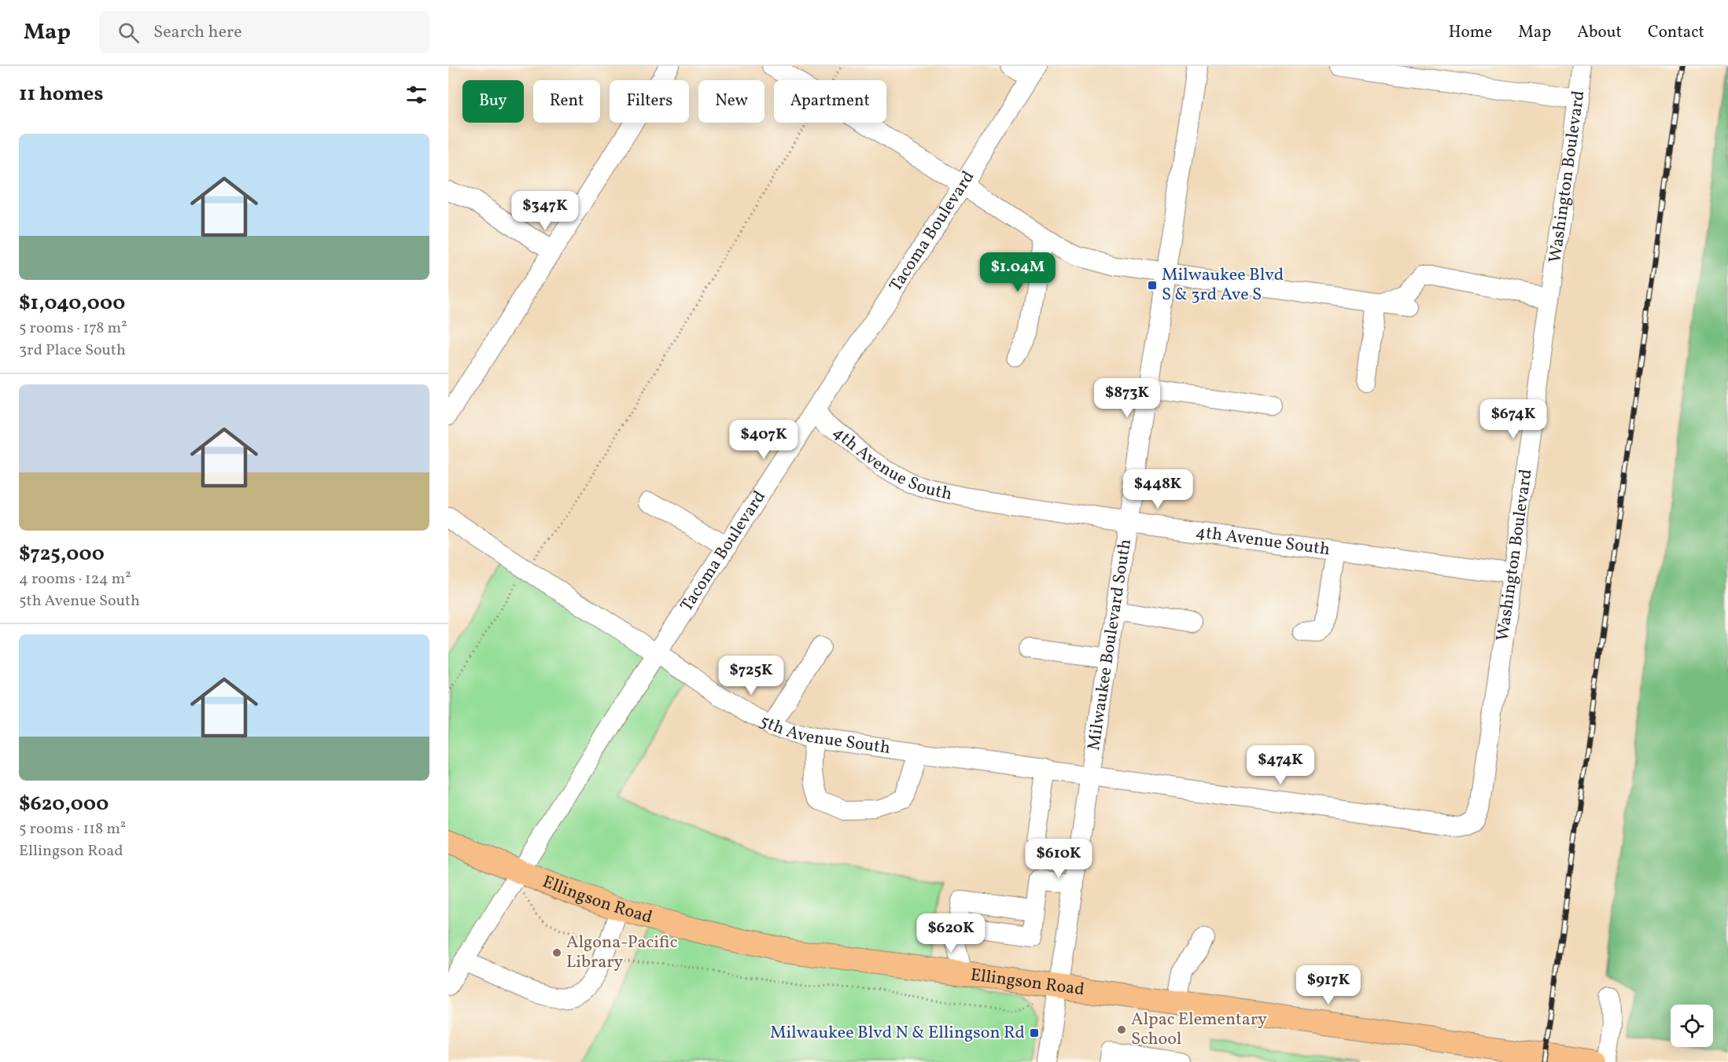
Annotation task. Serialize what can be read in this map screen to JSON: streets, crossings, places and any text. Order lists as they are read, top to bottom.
{
  "streets": {
    "main road": ["Ellingson Road"],
    "street": [
      "Washington Boulevard",
      "Tacoma Boulevard",
      "4th Avenue South",
      "Milwaukee Boulevard South",
      "5th Avenue South"
    ]
  },
  "crossings": [
    ["Washington Boulevard", "4th Avenue South"],
    ["Washington Boulevard", "5th Avenue South"],
    ["Tacoma Boulevard", "4th Avenue South"],
    ["Tacoma Boulevard", "5th Avenue South"],
    ["Tacoma Boulevard", "Ellingson Road"],
    ["4th Avenue South", "Milwaukee Boulevard South"],
    ["Milwaukee Boulevard South", "5th Avenue South"],
    ["Milwaukee Boulevard South", "Ellingson Road"]
  ],
  "places": {
    "transit": ["Milwaukee Blvd S & 3rd Ave S", "Milwaukee Blvd N & Ellingson Rd"],
    "other": ["Algona-Pacific Library", "Alpac Elementary School"]
  },
  "page": {
    "header": "Map",
    "search": "Search here",
    "nav": [
      "Home",
      "Map",
      "About",
      "Contact"
    ],
    "heading": "11 homes",
    "chip": [
      "Buy",
      "Rent",
      "Filters",
      "New",
      "Apartment"
    ],
    "list": [
      {
        "name": "$1,040,000",
        "note": "5 rooms · 178 m² · 3rd Place South"
      },
      {
        "name": "$725,000",
        "note": "4 rooms · 124 m² · 5th Avenue South"
      },
      {
        "name": "$620,000",
        "note": "5 rooms · 118 m² · Ellingson Road"
      }
    ],
    "price": [
      "$347K",
      "$1.04M",
      "$873K",
      "$674K",
      "$407K",
      "$448K",
      "$725K",
      "$474K",
      "$610K",
      "$620K",
      "$917K"
    ]
  }
}
